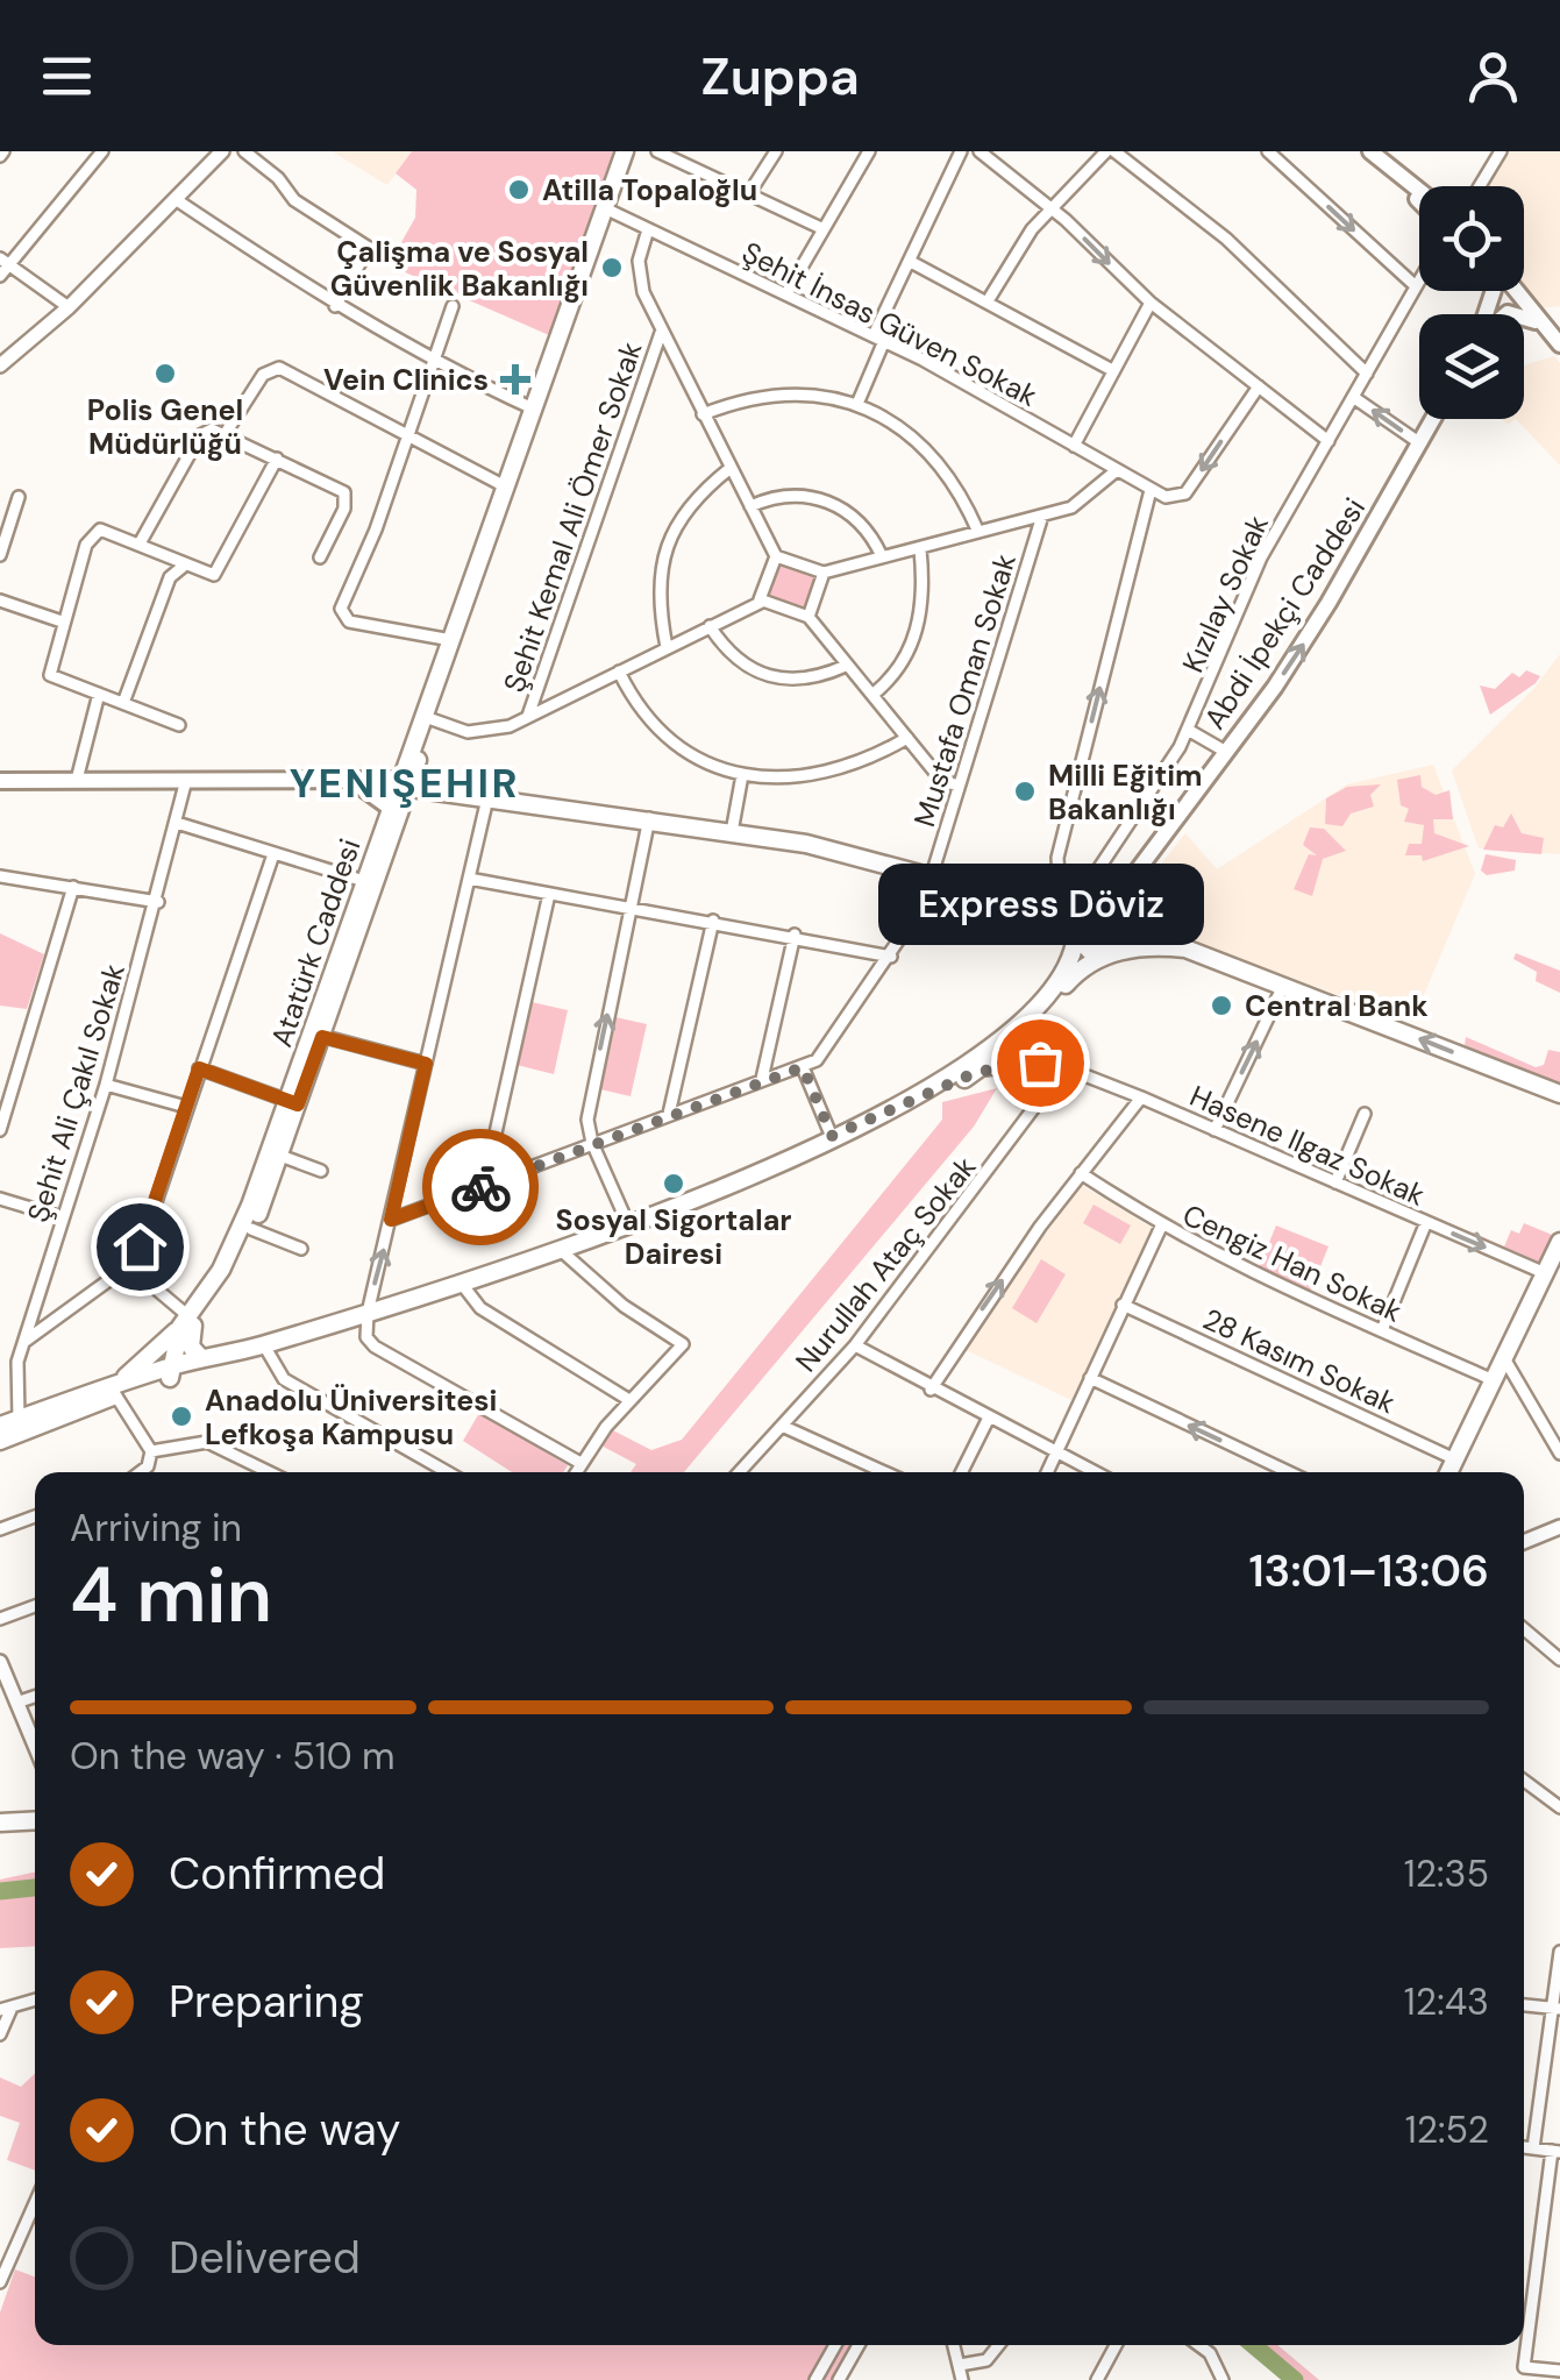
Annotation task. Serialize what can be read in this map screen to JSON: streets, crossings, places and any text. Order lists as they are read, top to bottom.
{
  "streets": {
    "main road": ["Abdi İpekçi Caddesi", "Atatürk Caddesi"],
    "street": [
      "Şehit İnsas Güven Sokak",
      "Şehit Kemal Ali Ömer Sokak",
      "Kızılay Sokak",
      "Mustafa Oman Sokak",
      "Şehit Ali Çakıl Sokak",
      "Hasene Ilgaz Sokak",
      "Cengiz Han Sokak",
      "Nurullah Ataç Sokak",
      "28 Kasım Sokak"
    ]
  },
  "crossings": [
    ["Şehit İnsas Güven Sokak", "Kızılay Sokak"],
    ["Şehit İnsas Güven Sokak", "Atatürk Caddesi"],
    ["Hasene Ilgaz Sokak", "Nurullah Ataç Sokak"]
  ],
  "one_way": ["Abdi İpekçi Caddesi"],
  "districts": ["YENIŞEHIR"],
  "places": {
    "other": [
      "Atilla Topaloğlu",
      "Çalişma ve Sosyal Güvenlik Bakanlığı",
      "Polis Genel Müdürlüğü",
      "Milli Eğitim Bakanlığı",
      "Central Bank",
      "Express Döviz",
      "Sosyal Sigortalar Dairesi",
      "Anadolu Üniversitesi Lefkoşa Kampusu"
    ],
    "health": ["Vein Clinics"]
  },
  "page": {
    "header": "Zuppa",
    "bubble": "Express Döviz",
    "heading": ["4 min", "Arriving in", "13:01–13:06"],
    "bar": "On the way · 510 m",
    "list": [
      ["Confirmed", "12:35"],
      ["Preparing", "12:43"],
      ["On the way", "12:52"],
      "Delivered"
    ]
  }
}
